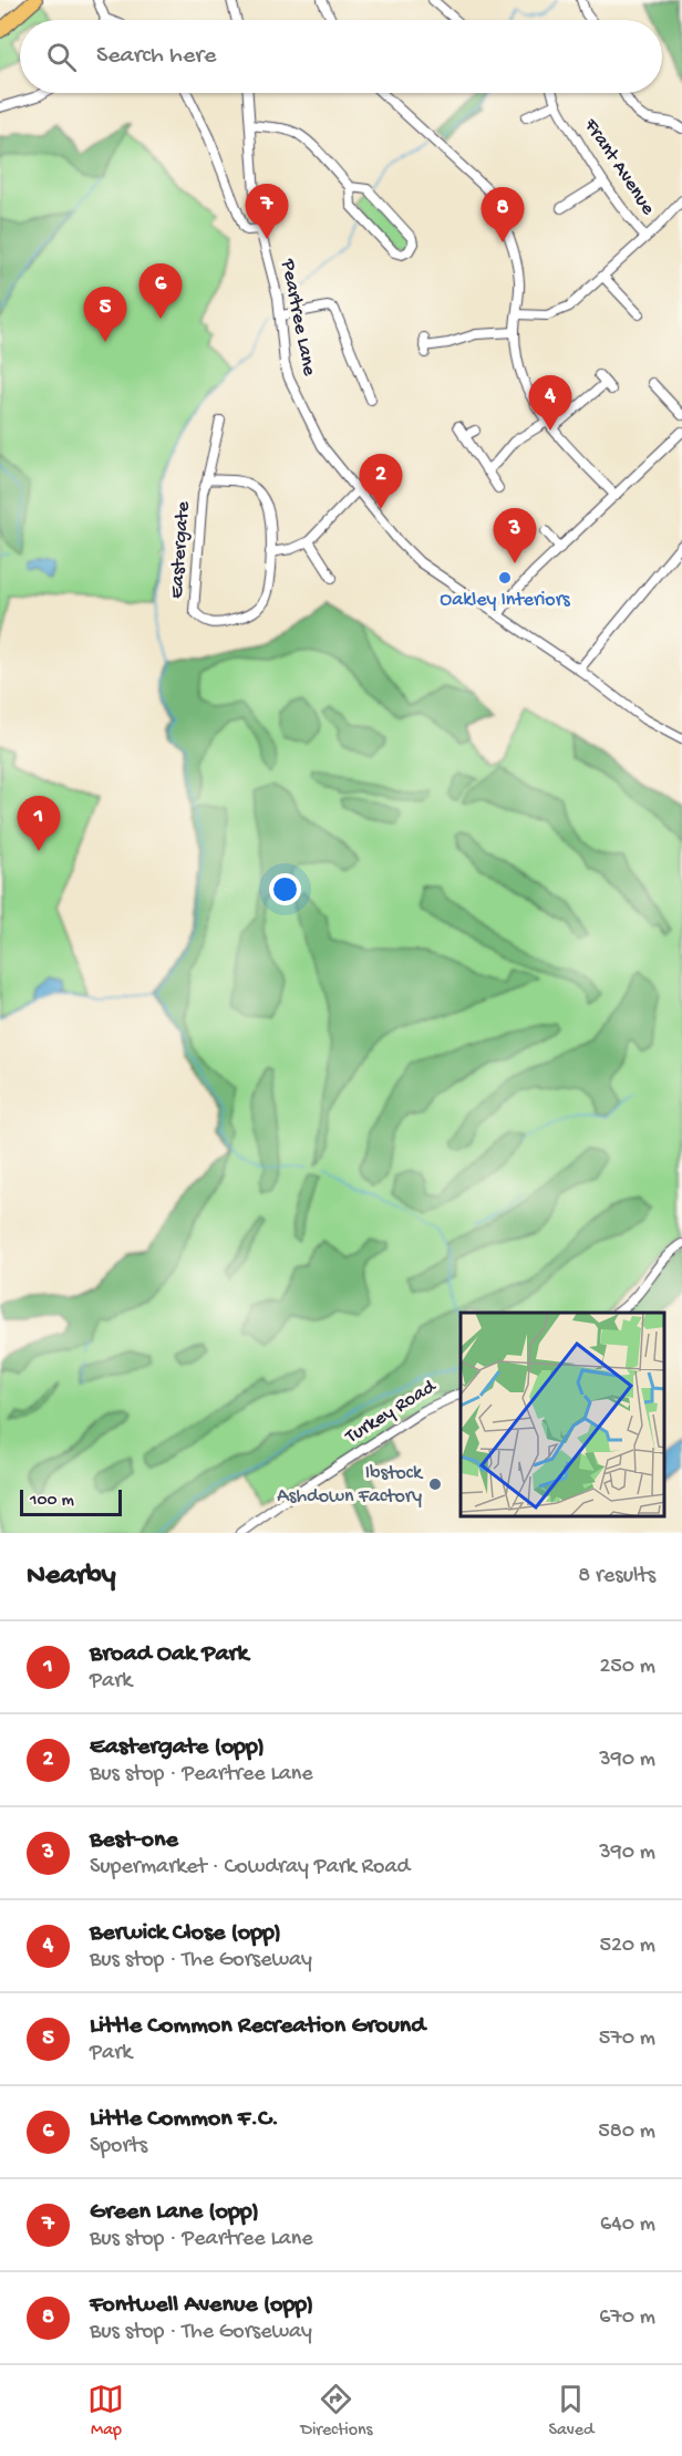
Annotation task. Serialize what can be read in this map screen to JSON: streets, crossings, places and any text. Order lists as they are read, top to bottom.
{
  "streets": {
    "street": [
      "Frant Avenue",
      "Peartree Lane",
      "Eastergate",
      "Turkey Road"
    ]
  },
  "places": ["Oakley Interiors", "Ibstock Ashdown Factory"],
  "scale_bar": "100 m",
  "page": {
    "search": "Search here",
    "pins": [
      "7",
      "8",
      "6",
      "5",
      "4",
      "2",
      "3",
      "1"
    ],
    "scale": "100 m",
    "heading": ["Nearby", "8 results"],
    "list": [
      {
        "mark": "1",
        "name": "Broad Oak Park",
        "note": "Park",
        "value": "250 m"
      },
      {
        "mark": "2",
        "name": "Eastergate (opp)",
        "note": "Bus stop · Peartree Lane",
        "value": "390 m"
      },
      {
        "mark": "3",
        "name": "Best-one",
        "note": "Supermarket · Cowdray Park Road",
        "value": "390 m"
      },
      {
        "mark": "4",
        "name": "Berwick Close (opp)",
        "note": "Bus stop · The Gorseway",
        "value": "520 m"
      },
      {
        "mark": "5",
        "name": "Little Common Recreation Ground",
        "note": "Park",
        "value": "570 m"
      },
      {
        "mark": "6",
        "name": "Little Common F.C.",
        "note": "Sports",
        "value": "580 m"
      },
      {
        "mark": "7",
        "name": "Green Lane (opp)",
        "note": "Bus stop · Peartree Lane",
        "value": "640 m"
      },
      {
        "mark": "8",
        "name": "Fontwell Avenue (opp)",
        "note": "Bus stop · The Gorseway",
        "value": "670 m"
      }
    ],
    "nav": ["Map", "Directions", "Saved"]
  }
}
